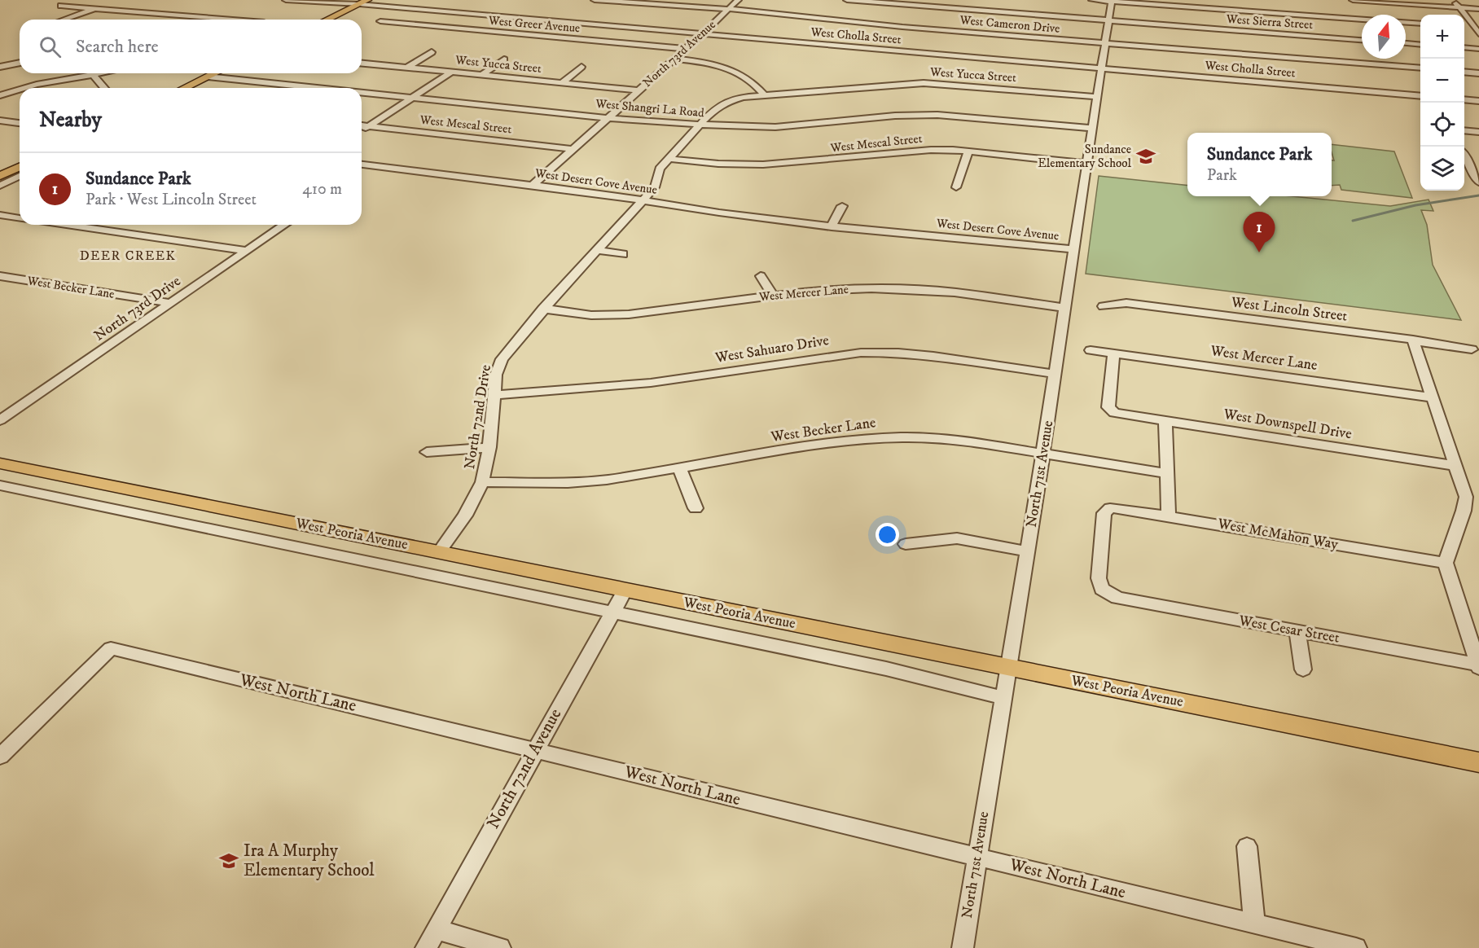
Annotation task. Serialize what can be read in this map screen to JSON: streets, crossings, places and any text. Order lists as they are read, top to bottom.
{
  "streets": {
    "main road": ["West Peoria Avenue"],
    "street": [
      "West Sierra Street",
      "West Greer Avenue",
      "West Cameron Drive",
      "West Cholla Street",
      "North 73rd Avenue",
      "West Yucca Street",
      "West Shangri La Road",
      "West Mescal Street",
      "West Desert Cove Avenue",
      "West Becker Lane",
      "West Mercer Lane",
      "North 73rd Drive",
      "West Lincoln Street",
      "West Sahuaro Drive",
      "North 72nd Drive",
      "West Downspell Drive",
      "North 71st Avenue",
      "West McMahon Way",
      "West Cesar Street",
      "West North Lane",
      "North 72nd Avenue"
    ]
  },
  "crossings": [
    ["West Sierra Street", "North 71st Avenue"],
    ["West Greer Avenue", "West Cholla Street"],
    ["West Greer Avenue", "North 73rd Avenue"],
    ["West Cameron Drive", "North 73rd Avenue"],
    ["West Cameron Drive", "North 71st Avenue"],
    ["West Cholla Street", "North 73rd Avenue"],
    ["West Cholla Street", "North 71st Avenue"],
    ["North 73rd Avenue", "West Yucca Street"],
    ["North 73rd Avenue", "West Shangri La Road"],
    ["North 73rd Avenue", "West Mescal Street"],
    ["North 73rd Avenue", "West Desert Cove Avenue"],
    ["West Yucca Street", "North 72nd Drive"],
    ["West Yucca Street", "North 71st Avenue"],
    ["West Shangri La Road", "North 72nd Drive"],
    ["West Shangri La Road", "North 71st Avenue"],
    ["West Mescal Street", "North 72nd Drive"],
    ["West Mescal Street", "North 71st Avenue"],
    ["West Desert Cove Avenue", "North 72nd Drive"],
    ["West Desert Cove Avenue", "North 71st Avenue"],
    ["West Becker Lane", "North 73rd Drive"],
    ["West Becker Lane", "North 72nd Drive"],
    ["West Becker Lane", "North 71st Avenue"],
    ["West Mercer Lane", "North 72nd Drive"],
    ["West Mercer Lane", "West Downspell Drive"],
    ["West Mercer Lane", "North 71st Avenue"],
    ["West Sahuaro Drive", "North 72nd Drive"],
    ["West Sahuaro Drive", "North 71st Avenue"],
    ["North 72nd Drive", "West Peoria Avenue"],
    ["North 71st Avenue", "West Peoria Avenue"],
    ["North 71st Avenue", "West North Lane"],
    ["West Peoria Avenue", "North 72nd Avenue"],
    ["West McMahon Way", "West Cesar Street"],
    ["West North Lane", "North 72nd Avenue"]
  ],
  "districts": ["DEER CREEK"],
  "places": {
    "school or university": ["Sundance Elementary School", "Ira A Murphy Elementary School"]
  },
  "north": "top",
  "page": {
    "map_buttons": ["+", "−"],
    "search": "Search here",
    "heading": "Nearby",
    "popup": ["Sundance Park", "Park"],
    "list": [
      {
        "mark": "1",
        "name": "Sundance Park",
        "note": "Park · West Lincoln Street",
        "value": "410 m"
      }
    ],
    "pins": "1"
  }
}
